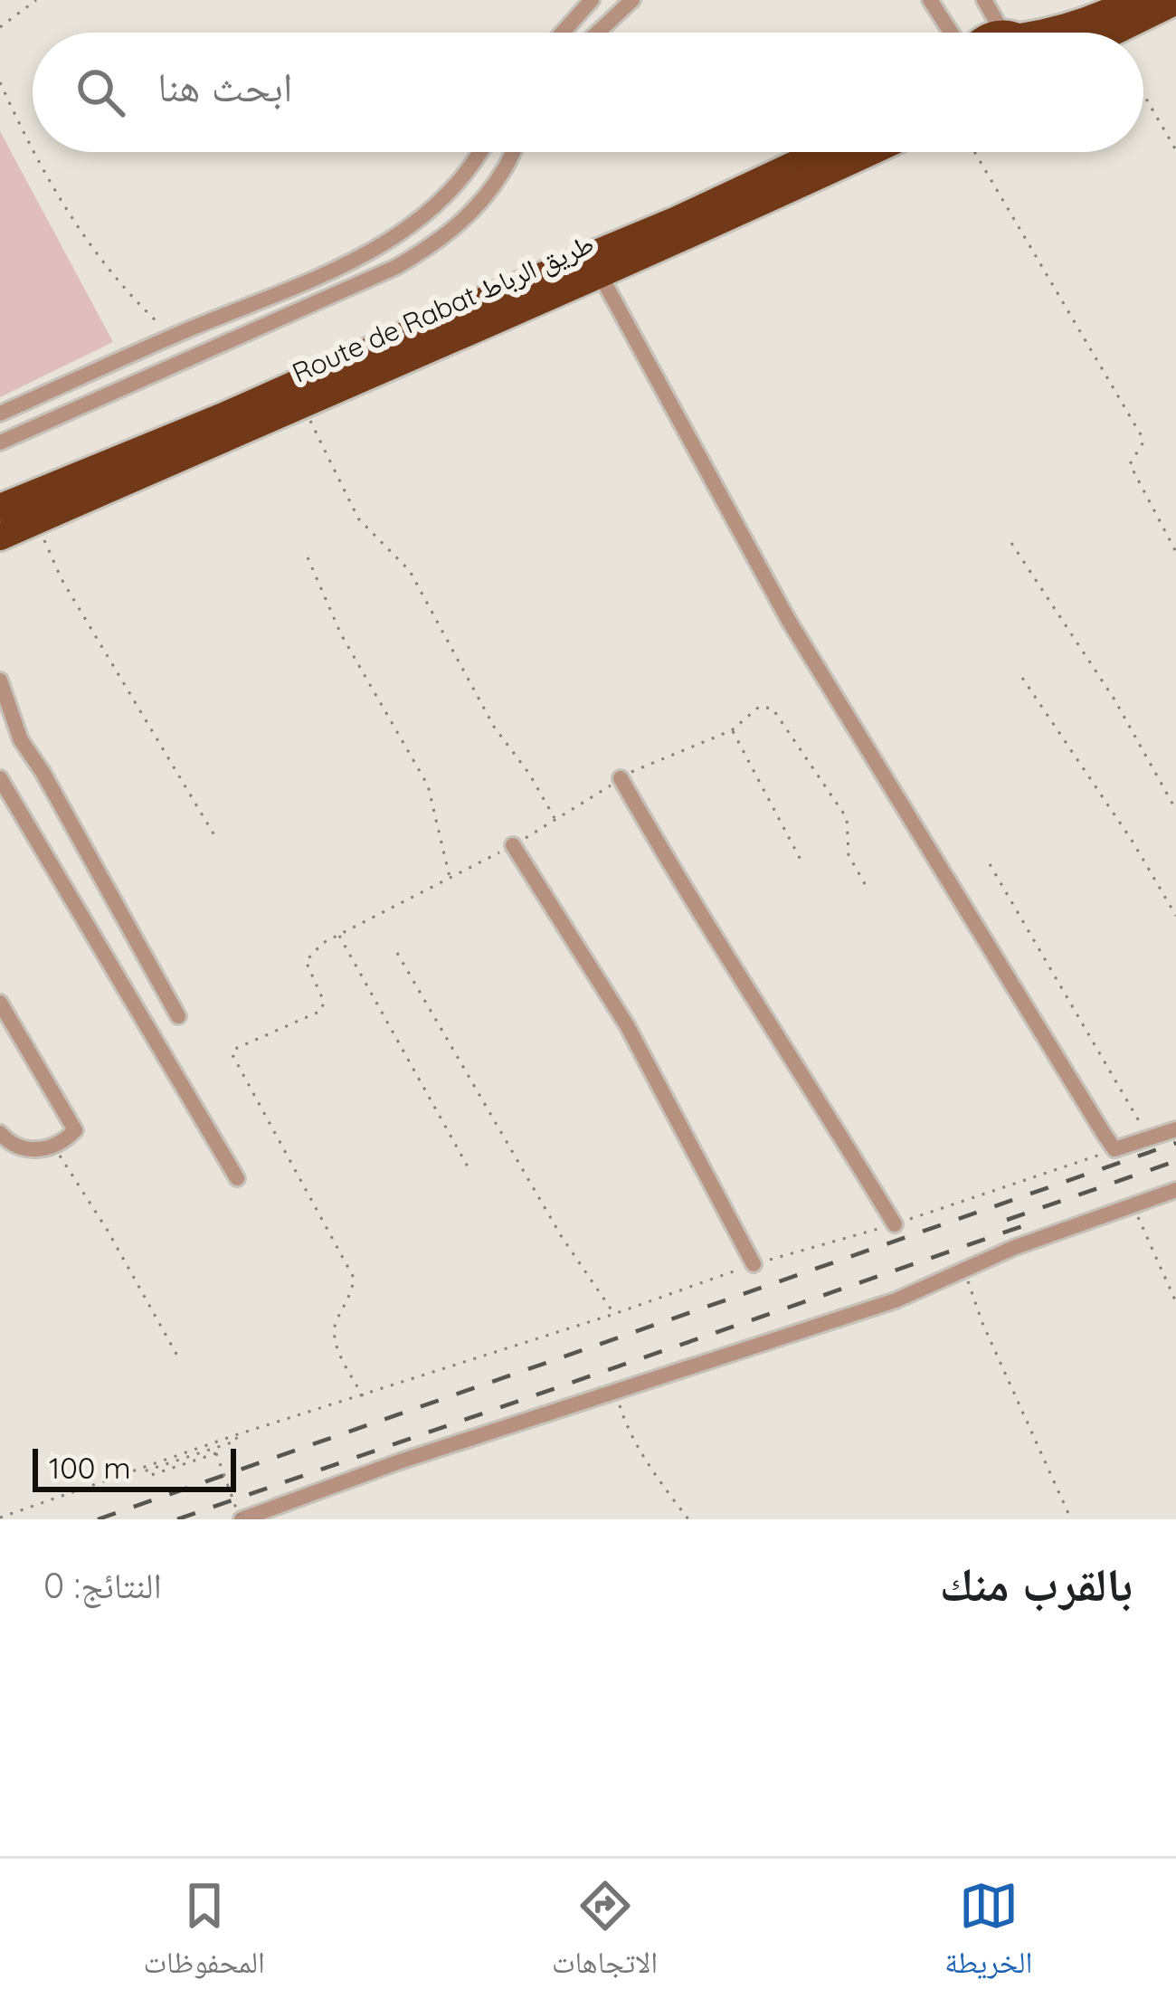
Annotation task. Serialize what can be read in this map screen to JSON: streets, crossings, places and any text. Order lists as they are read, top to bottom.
{
  "streets": {
    "highway": ["Route de Rabat طريق الرباط"]
  },
  "scale_bar": "100 m",
  "page": {
    "search": "ابحث هنا",
    "scale": "100 m",
    "heading": ["بالقرب منك", "النتائج: 0"],
    "nav": ["الخريطة", "الاتجاهات", "المحفوظات"]
  }
}
